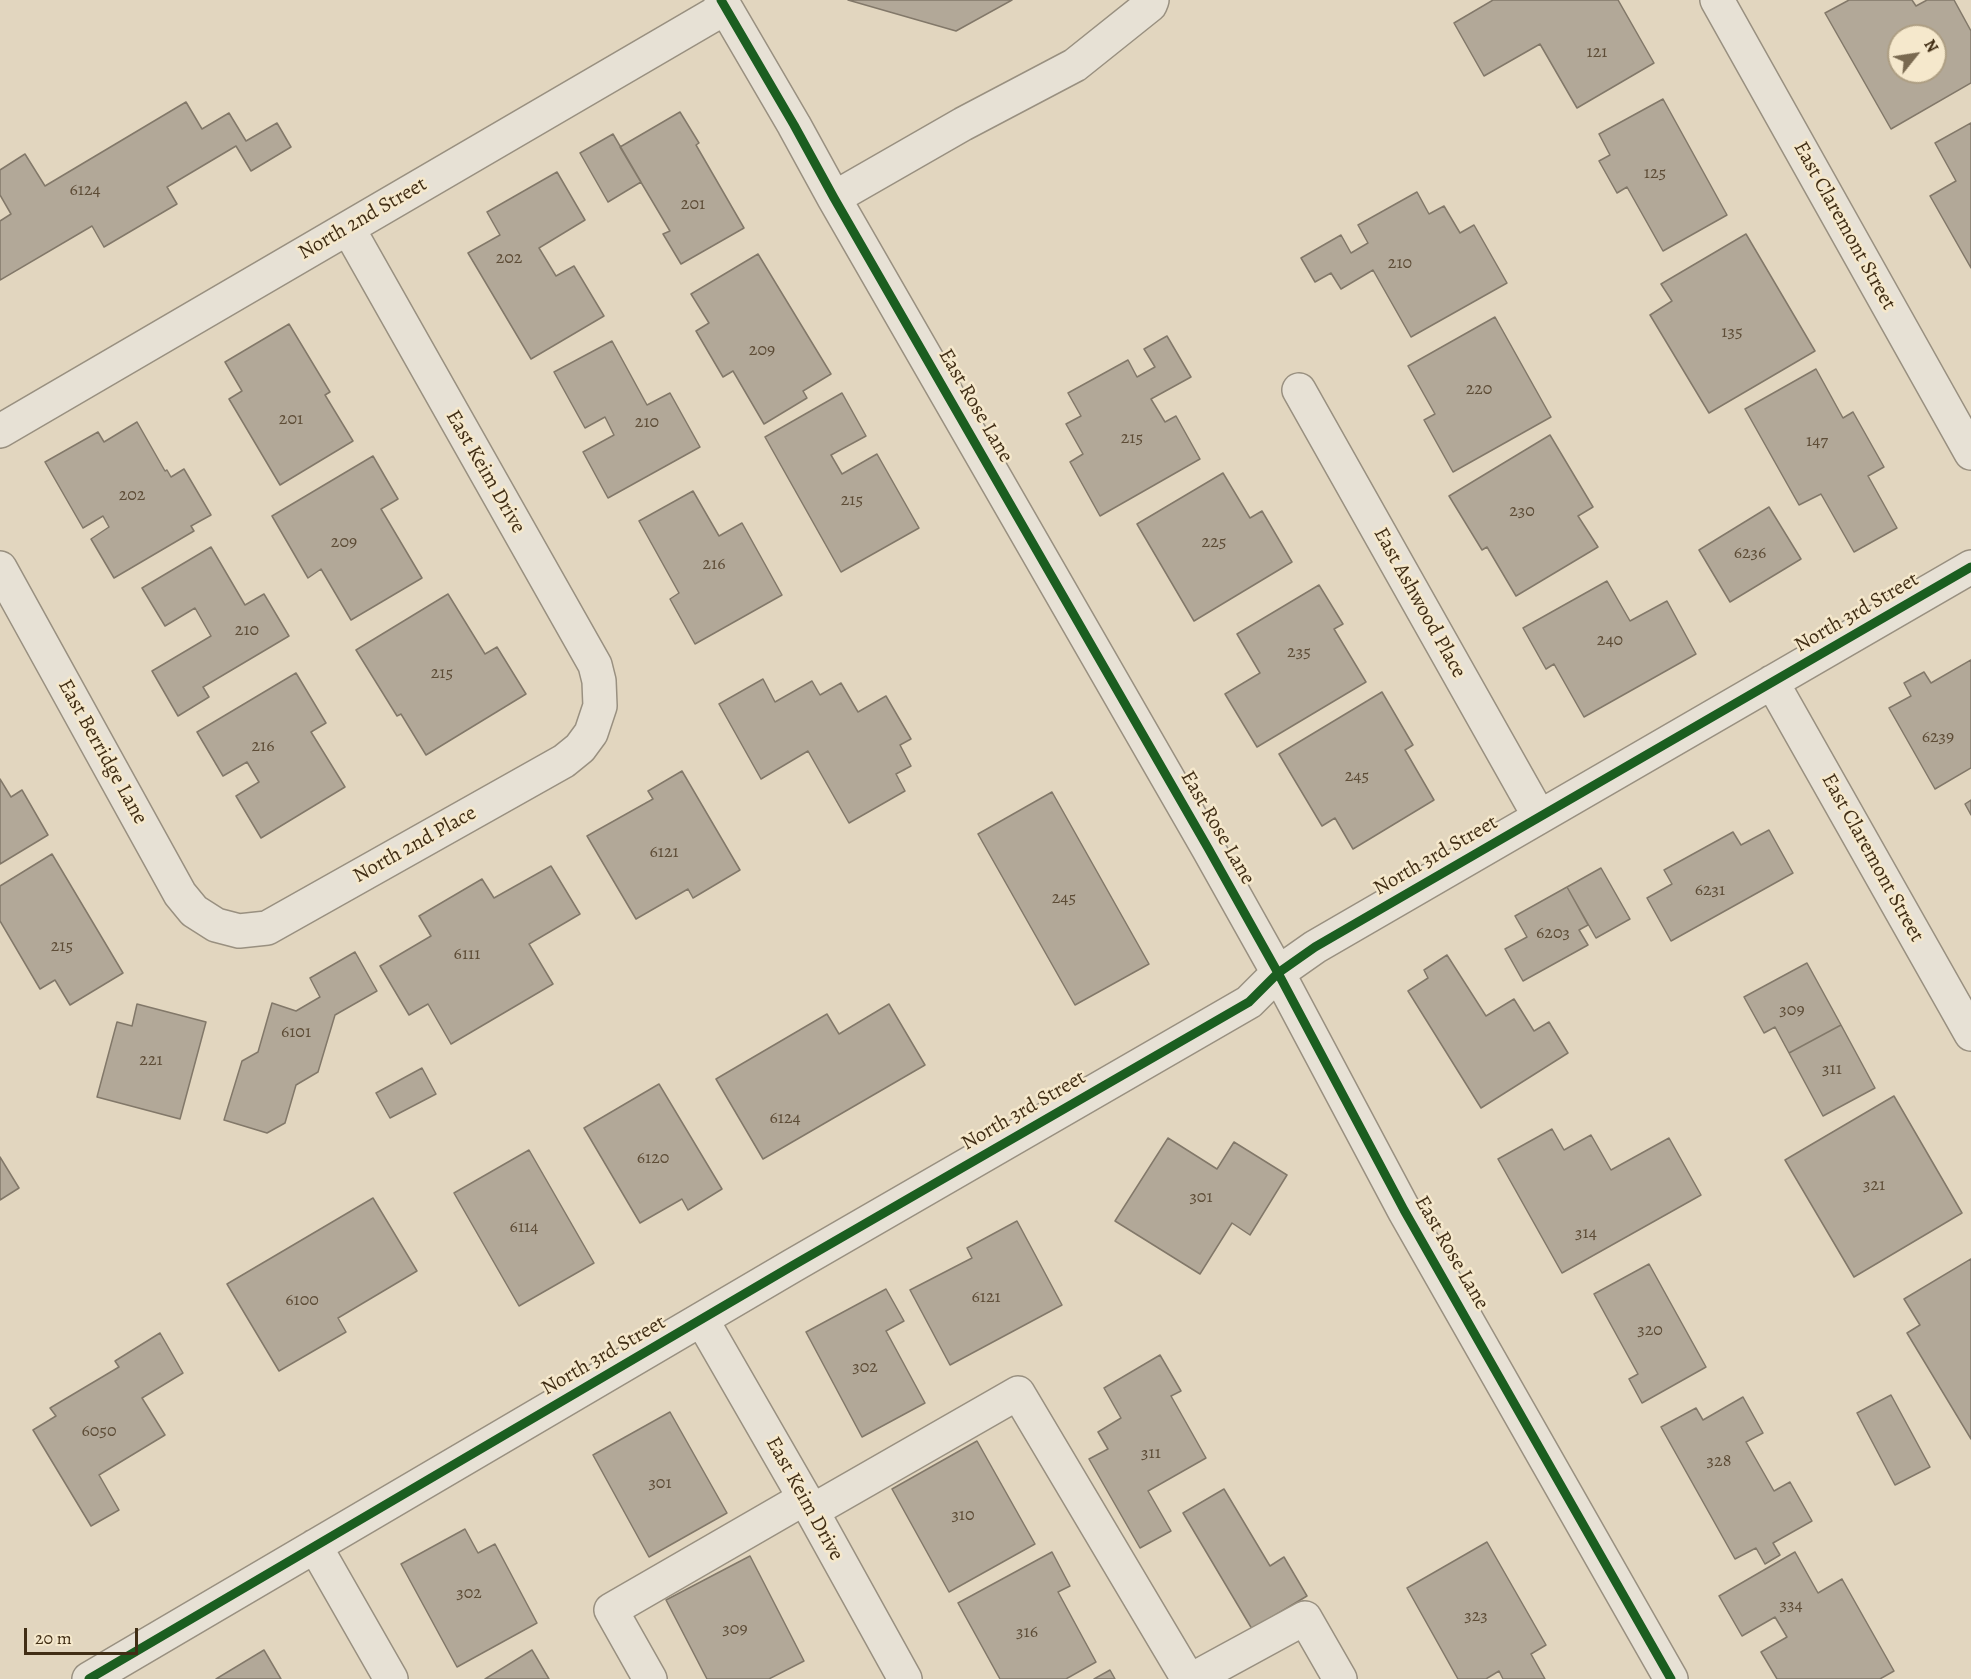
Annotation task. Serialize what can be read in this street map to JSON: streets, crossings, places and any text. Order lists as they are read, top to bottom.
{
  "streets": {
    "street": [
      "North 2nd Street",
      "East Claremont Street",
      "East Rose Lane",
      "East Keim Drive",
      "East Ashwood Place",
      "North 3rd Street",
      "East Berridge Lane",
      "North 2nd Place"
    ]
  },
  "crossings": [
    ["North 2nd Street", "East Rose Lane"],
    ["North 2nd Street", "East Keim Drive"],
    ["East Claremont Street", "North 3rd Street"],
    ["East Rose Lane", "North 3rd Street"],
    ["East Keim Drive", "North 3rd Street"],
    ["East Keim Drive", "North 2nd Place"],
    ["East Ashwood Place", "North 3rd Street"],
    ["East Berridge Lane", "North 2nd Place"]
  ],
  "house_numbers": [
    "121",
    "125",
    "6124",
    "201",
    "202",
    "210",
    "135",
    "209",
    "220",
    "201",
    "210",
    "215",
    "147",
    "202",
    "215",
    "230",
    "209",
    "225",
    "6236",
    "216",
    "210",
    "240",
    "235",
    "215",
    "6239",
    "216",
    "245",
    "6121",
    "6231",
    "245",
    "6203",
    "215",
    "6111",
    "309",
    "6101",
    "221",
    "311",
    "6124",
    "6120",
    "321",
    "301",
    "6114",
    "314",
    "6121",
    "6100",
    "320",
    "302",
    "6050",
    "311",
    "328",
    "301",
    "310",
    "302",
    "334",
    "323",
    "309",
    "316"
  ],
  "scale_bar": "20 m",
  "north": "top right"
}
